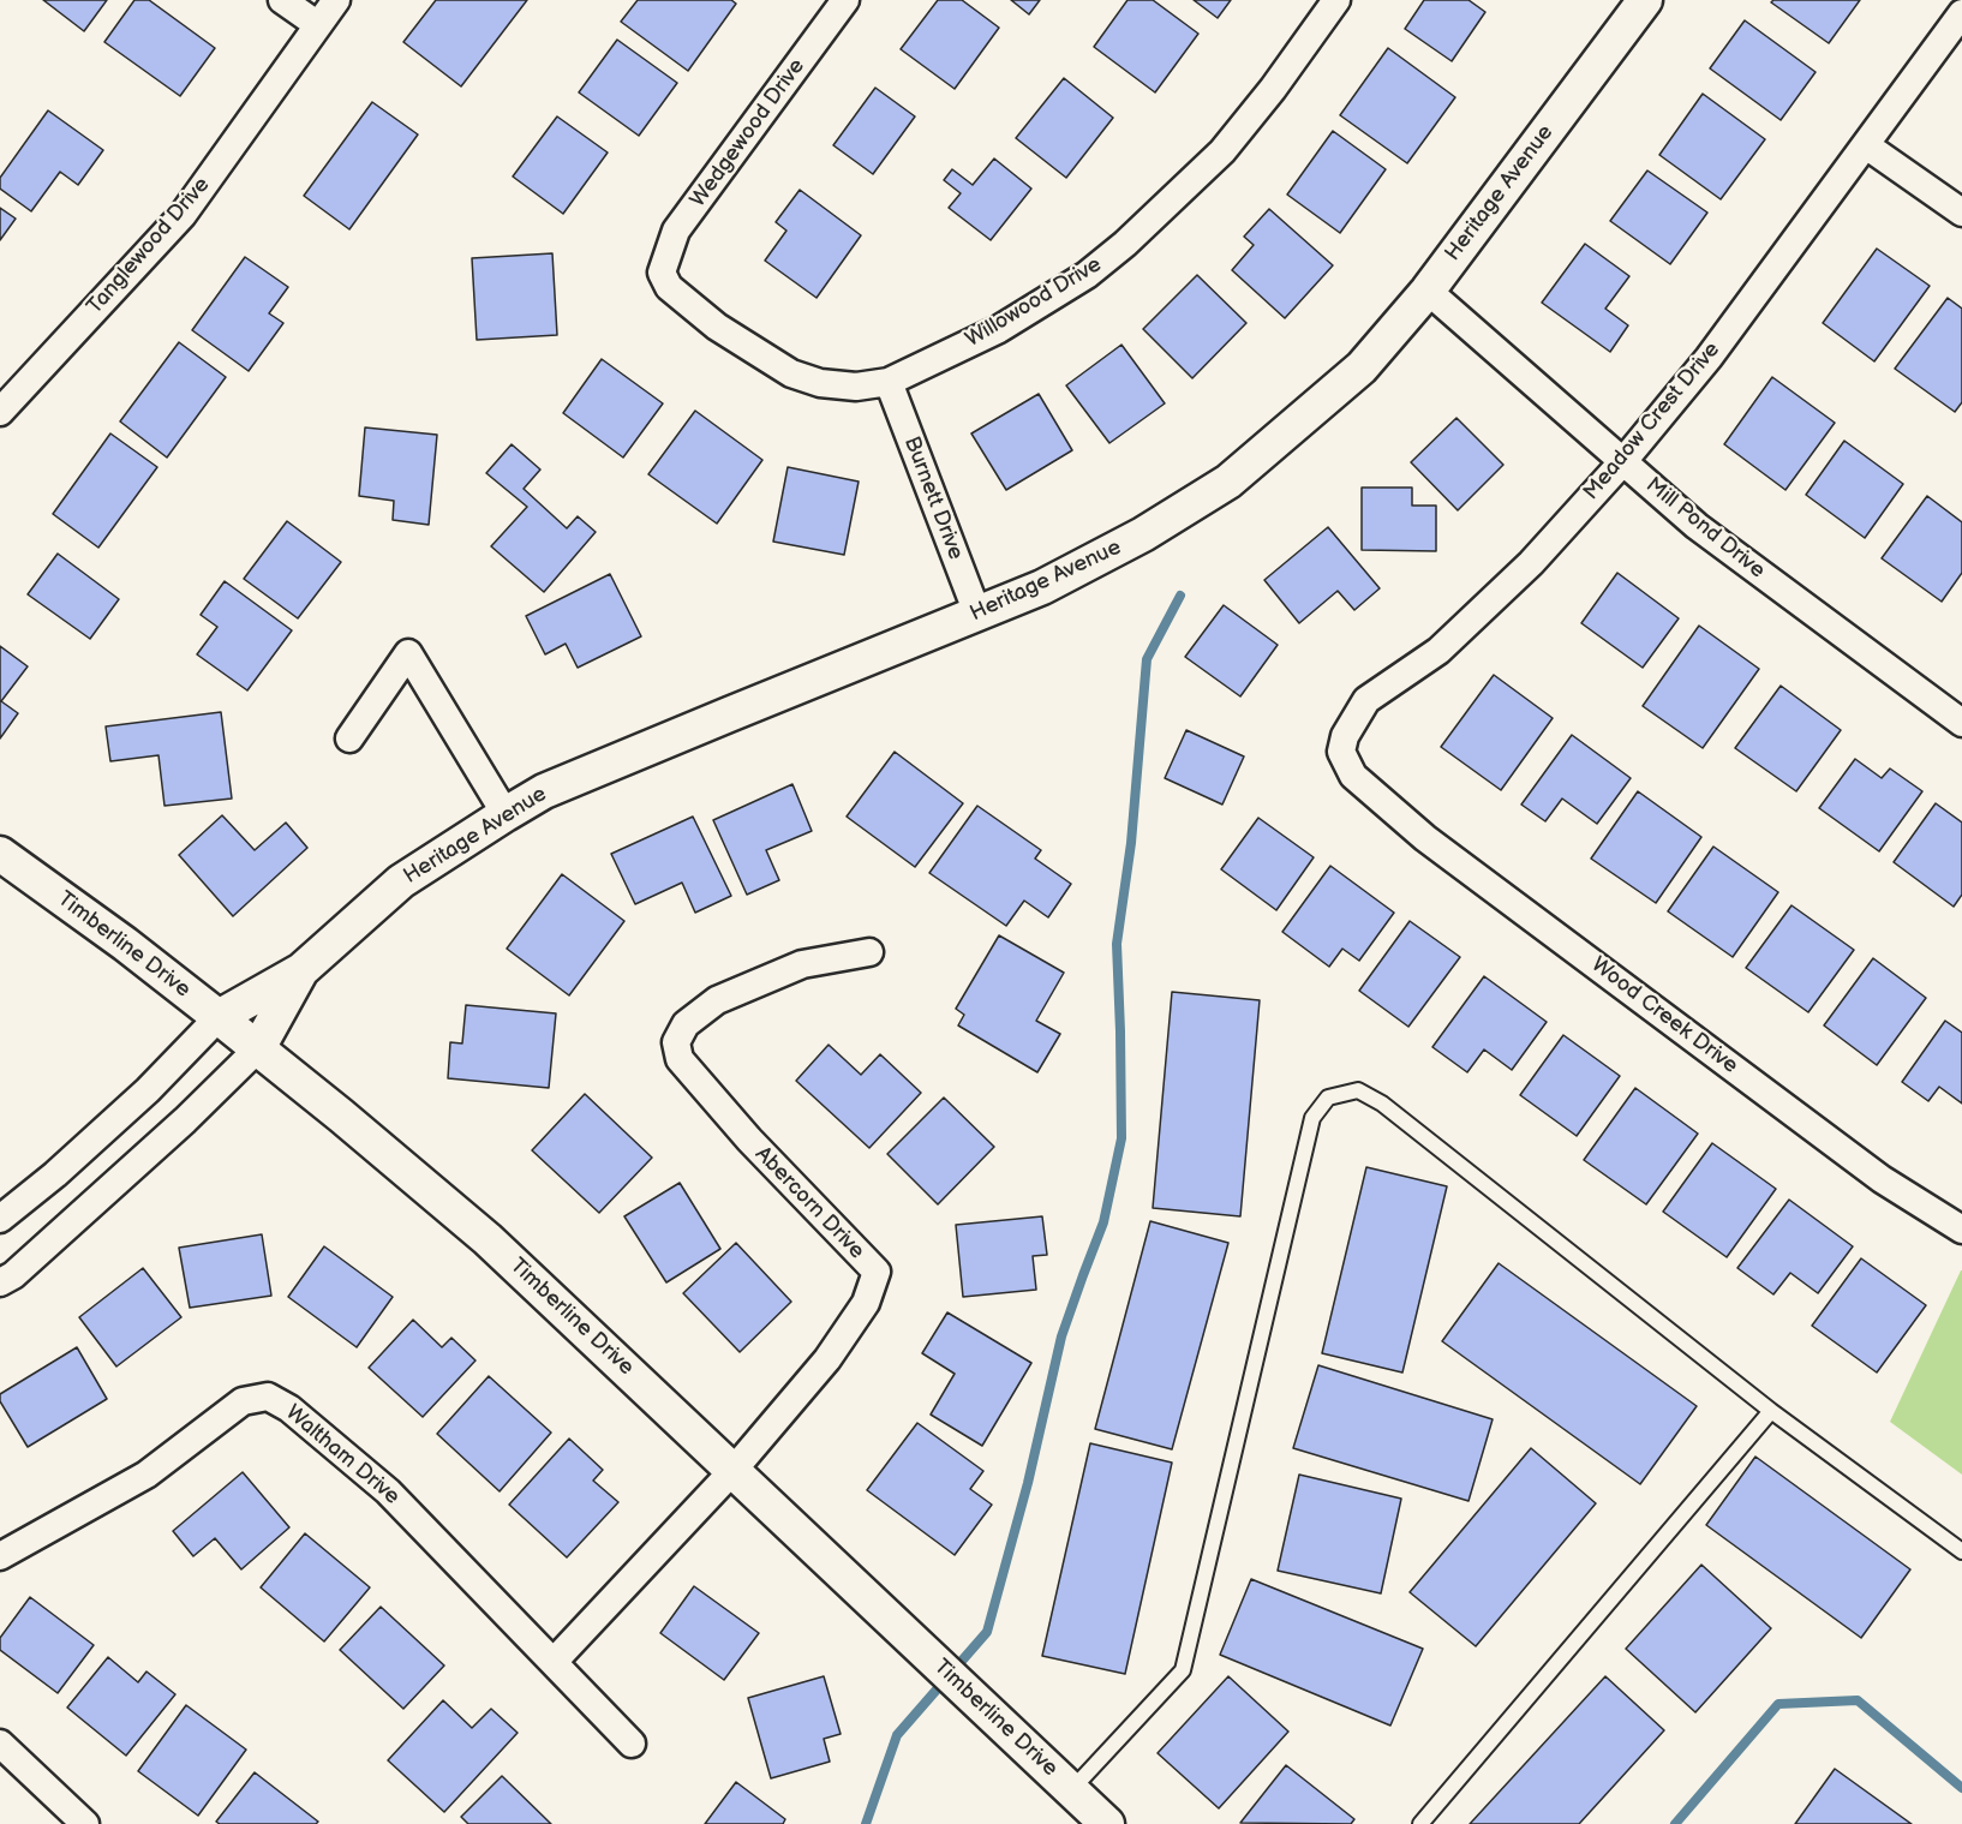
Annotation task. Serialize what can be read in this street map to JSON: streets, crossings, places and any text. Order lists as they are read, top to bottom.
{
  "streets": {
    "street": [
      "Wedgewood Drive",
      "Heritage Avenue",
      "Tanglewood Drive",
      "Willowood Drive",
      "Meadow Crest Drive",
      "Burnett Drive",
      "Mill Pond Drive",
      "Timberline Drive",
      "Wood Creek Drive",
      "Abercorn Drive",
      "Waltham Drive"
    ]
  },
  "crossings": [
    ["Wedgewood Drive", "Willowood Drive"],
    ["Heritage Avenue", "Burnett Drive"],
    ["Heritage Avenue", "Mill Pond Drive"],
    ["Heritage Avenue", "Timberline Drive"],
    ["Willowood Drive", "Burnett Drive"],
    ["Meadow Crest Drive", "Mill Pond Drive"],
    ["Meadow Crest Drive", "Wood Creek Drive"],
    ["Timberline Drive", "Abercorn Drive"],
    ["Abercorn Drive", "Waltham Drive"]
  ]
}
